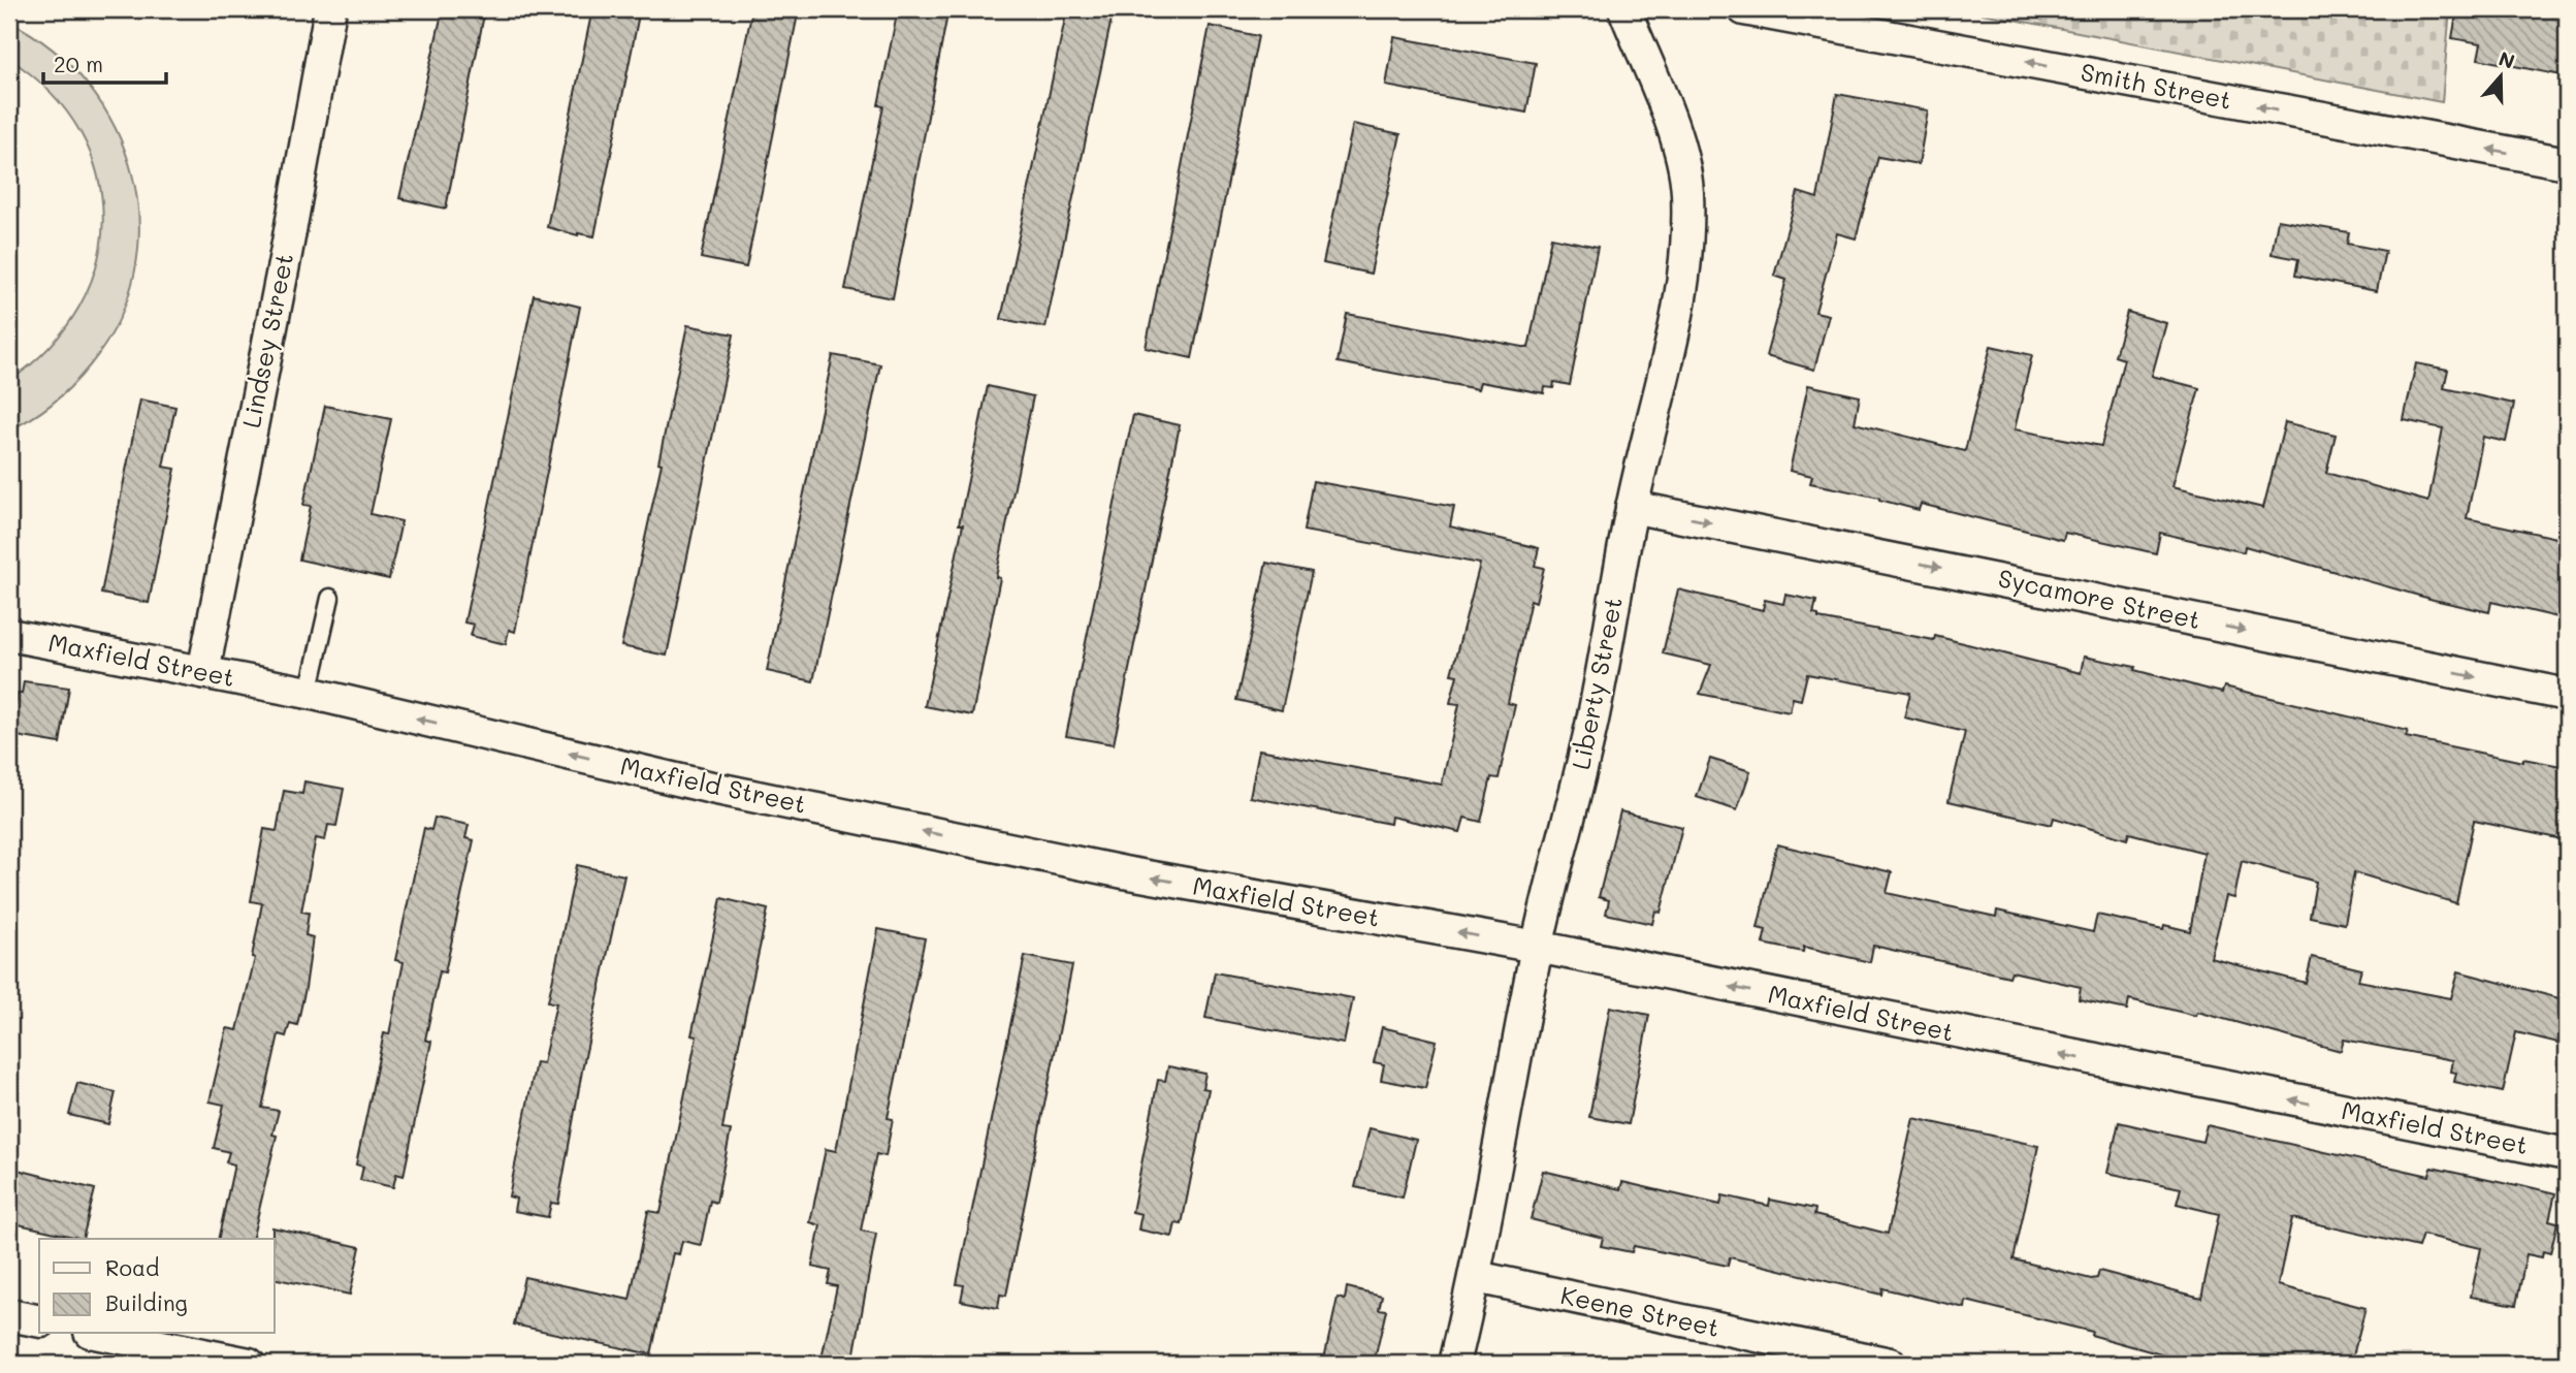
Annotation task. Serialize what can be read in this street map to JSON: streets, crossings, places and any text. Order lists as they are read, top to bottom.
{
  "streets": {
    "street": [
      "Smith Street",
      "Lindsey Street",
      "Sycamore Street",
      "Maxfield Street",
      "Liberty Street",
      "Keene Street"
    ]
  },
  "crossings": [
    ["Lindsey Street", "Maxfield Street"],
    ["Sycamore Street", "Liberty Street"],
    ["Maxfield Street", "Liberty Street"],
    ["Liberty Street", "Keene Street"]
  ],
  "one_way": ["Smith Street", "Sycamore Street", "Maxfield Street"],
  "legend": ["Road", "Building"],
  "scale_bar": "20 m",
  "north": "top"
}
